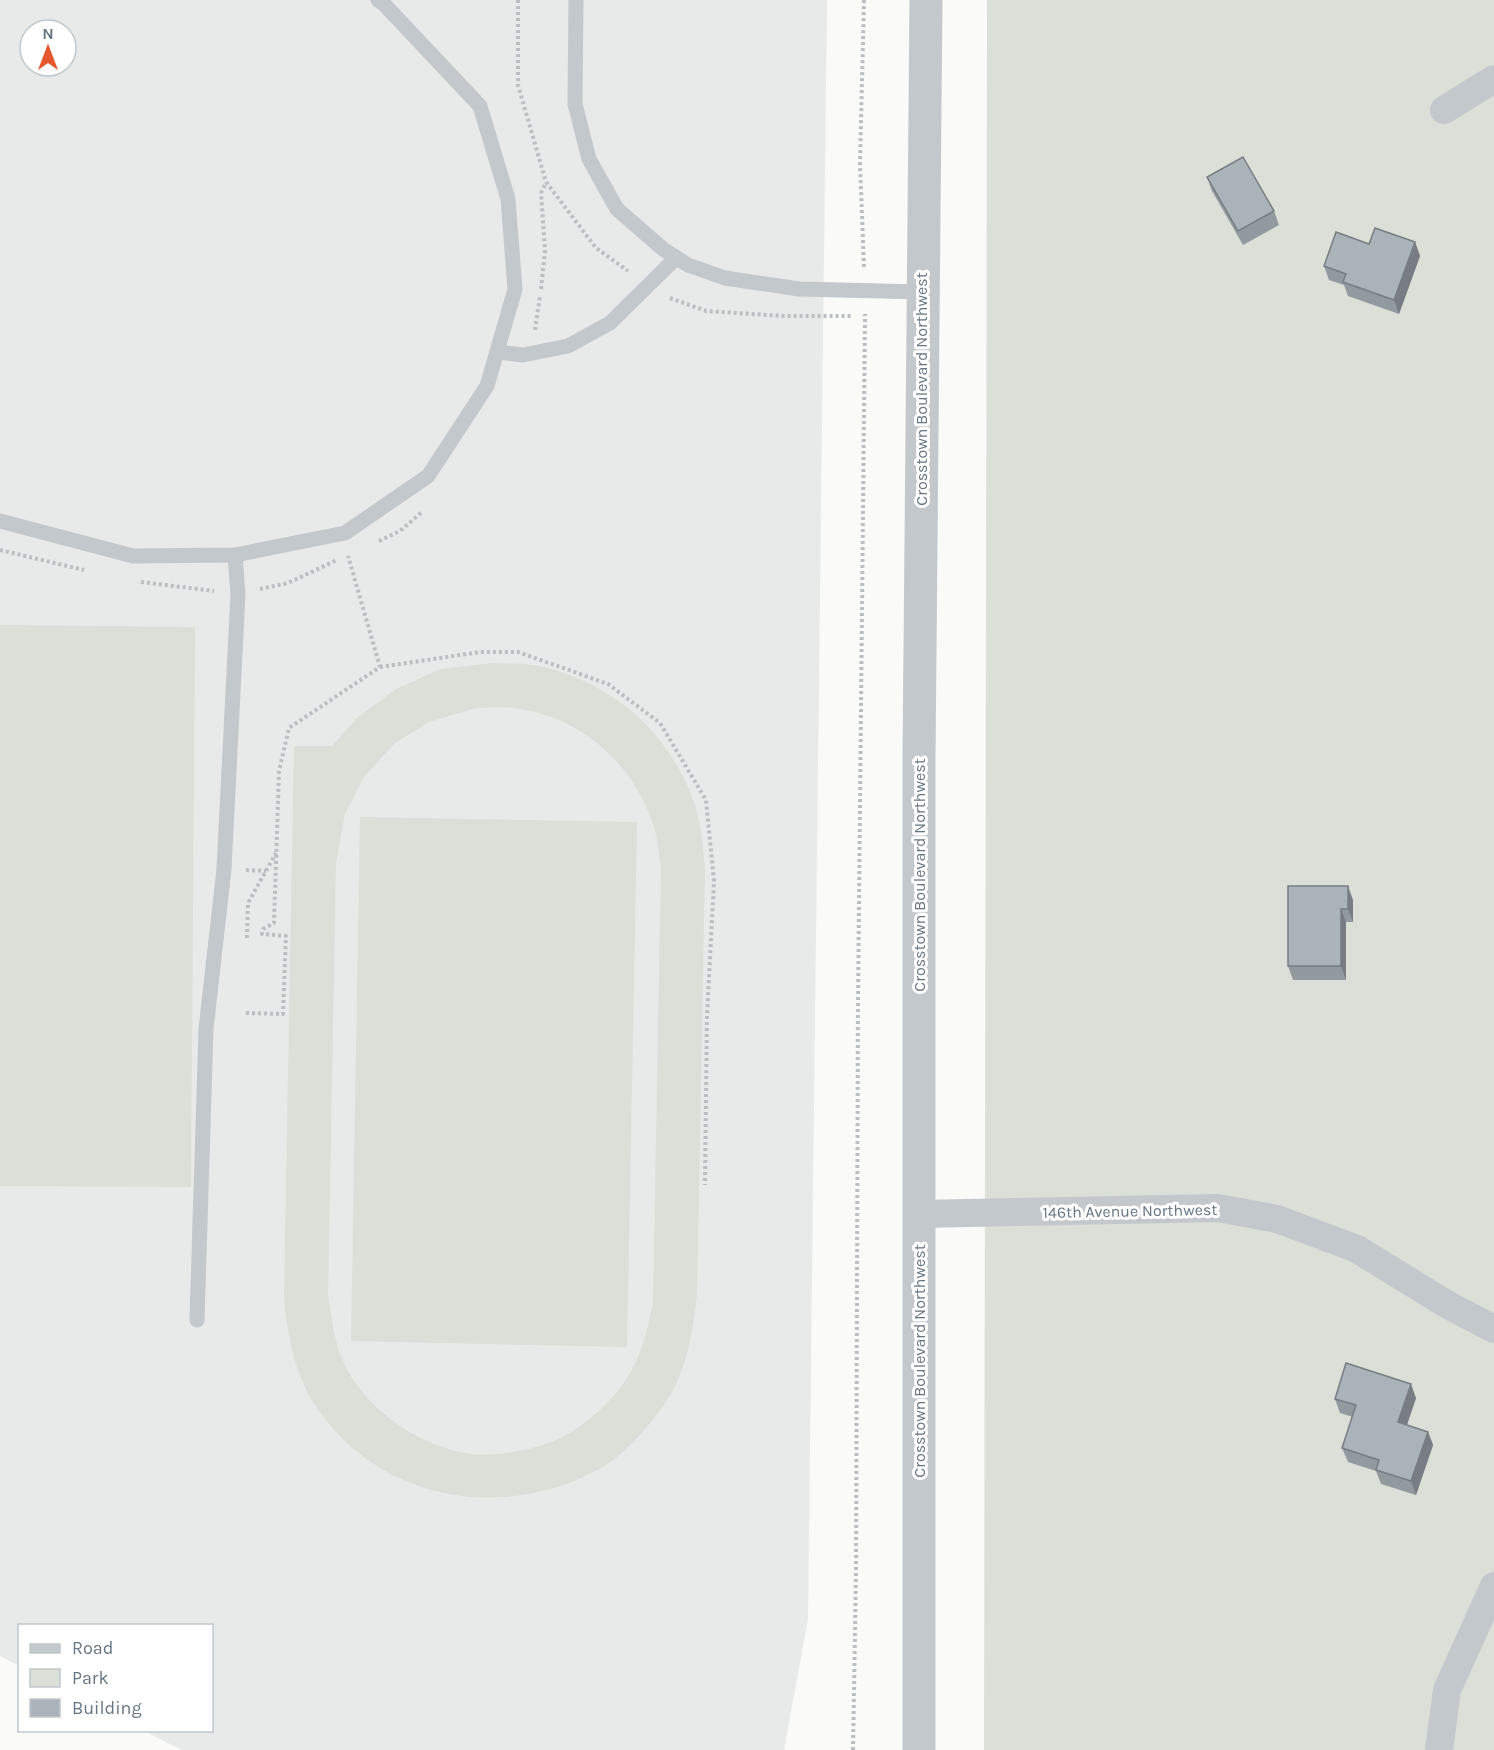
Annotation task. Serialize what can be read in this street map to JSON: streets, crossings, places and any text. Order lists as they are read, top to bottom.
{
  "streets": {
    "street": ["Crosstown Boulevard Northwest", "146th Avenue Northwest"]
  },
  "crossings": [
    ["Crosstown Boulevard Northwest", "146th Avenue Northwest"]
  ],
  "legend": ["Road", "Park", "Building"],
  "north": "top"
}
